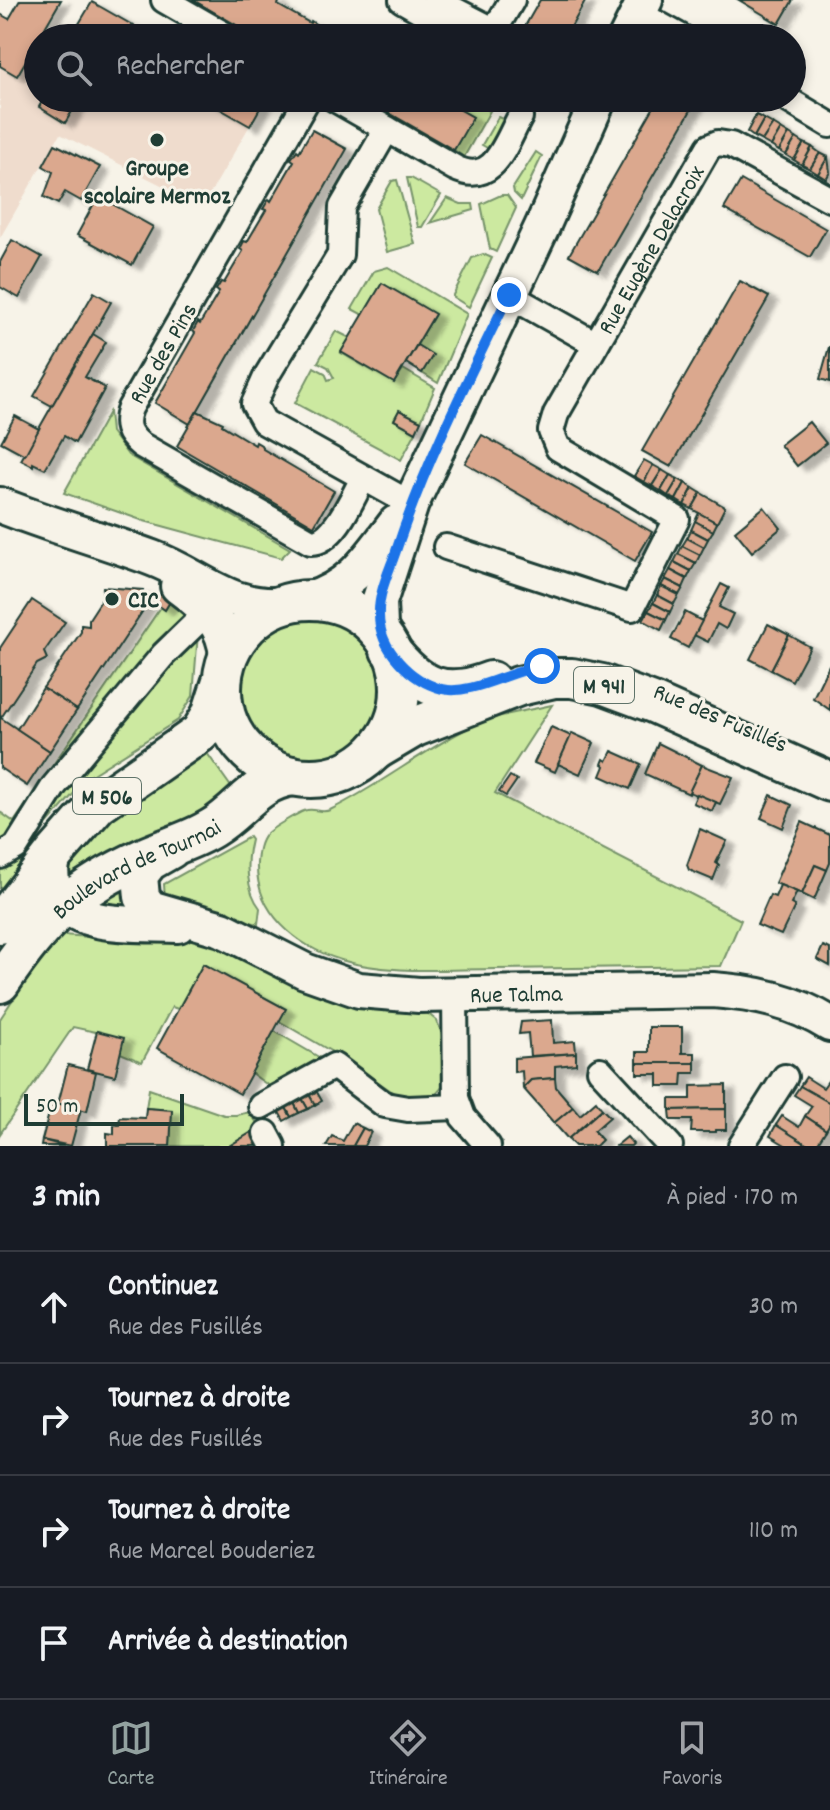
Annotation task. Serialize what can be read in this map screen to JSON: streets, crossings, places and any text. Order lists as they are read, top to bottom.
{
  "streets": {
    "main road": [
      "M 941",
      "Rue des Fusillés",
      "M 506",
      "Boulevard de Tournai",
      "Rue Talma"
    ],
    "street": ["Rue Eugène Delacroix", "Rue des Pins"]
  },
  "crossings": [
    ["Rue des Fusillés", "Boulevard de Tournai"],
    ["Boulevard de Tournai", "Rue Talma"]
  ],
  "places": ["Groupe scolaire Mermoz", "CIC"],
  "scale_bar": "50 m",
  "page": {
    "search": "Rechercher",
    "scale": "50 m",
    "heading": ["3 min", "À pied · 170 m"],
    "list": [
      ["Continuez", "Rue des Fusillés", "30 m"],
      ["Tournez à droite", "Rue des Fusillés", "30 m"],
      ["Tournez à droite", "Rue Marcel Bouderiez", "110 m"],
      "Arrivée à destination"
    ],
    "nav": ["Carte", "Itinéraire", "Favoris"]
  }
}
